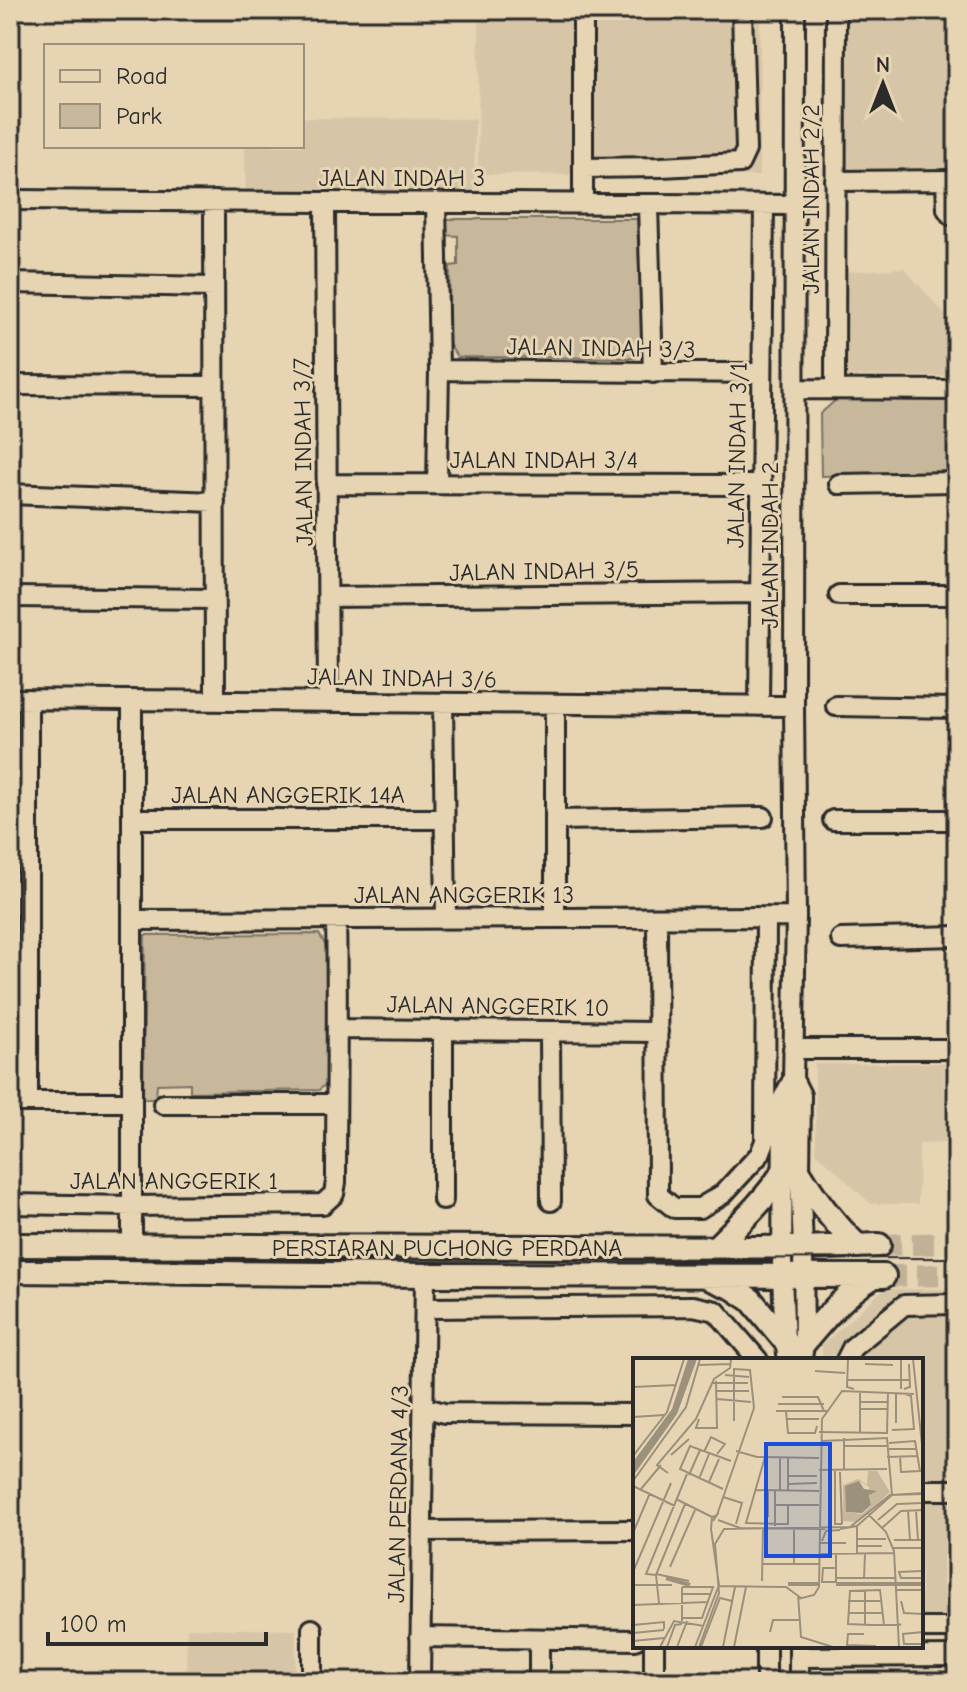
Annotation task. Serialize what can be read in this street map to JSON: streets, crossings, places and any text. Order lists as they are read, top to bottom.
{
  "streets": {
    "main road": ["PERSIARAN PUCHONG PERDANA"],
    "street": [
      "JALAN INDAH 3",
      "JALAN INDAH 2/2",
      "JALAN INDAH 3/3",
      "JALAN INDAH 3/7",
      "JALAN INDAH 3/1",
      "JALAN INDAH 3/4",
      "JALAN INDAH 2",
      "JALAN INDAH 3/5",
      "JALAN INDAH 3/6",
      "JALAN ANGGERIK 14A",
      "JALAN ANGGERIK 13",
      "JALAN ANGGERIK 10",
      "JALAN ANGGERIK 1",
      "JALAN PERDANA 4/3"
    ]
  },
  "crossings": [
    ["JALAN INDAH 3", "JALAN INDAH 3/7"],
    ["JALAN INDAH 3", "JALAN INDAH 3/1"],
    ["JALAN INDAH 3", "JALAN INDAH 2"],
    ["JALAN INDAH 3/3", "JALAN INDAH 3/1"],
    ["JALAN INDAH 3/7", "JALAN INDAH 3/4"],
    ["JALAN INDAH 3/7", "JALAN INDAH 3/5"],
    ["JALAN INDAH 3/7", "JALAN INDAH 3/6"],
    ["JALAN INDAH 3/1", "JALAN INDAH 3/4"],
    ["JALAN INDAH 3/1", "JALAN INDAH 3/5"],
    ["JALAN INDAH 3/1", "JALAN INDAH 3/6"],
    ["JALAN INDAH 2", "JALAN INDAH 3/6"],
    ["JALAN INDAH 2", "JALAN ANGGERIK 13"],
    ["JALAN INDAH 2", "PERSIARAN PUCHONG PERDANA"],
    ["PERSIARAN PUCHONG PERDANA", "JALAN PERDANA 4/3"]
  ],
  "legend": ["Road", "Park"],
  "scale_bar": "100 m",
  "north": "top"
}
